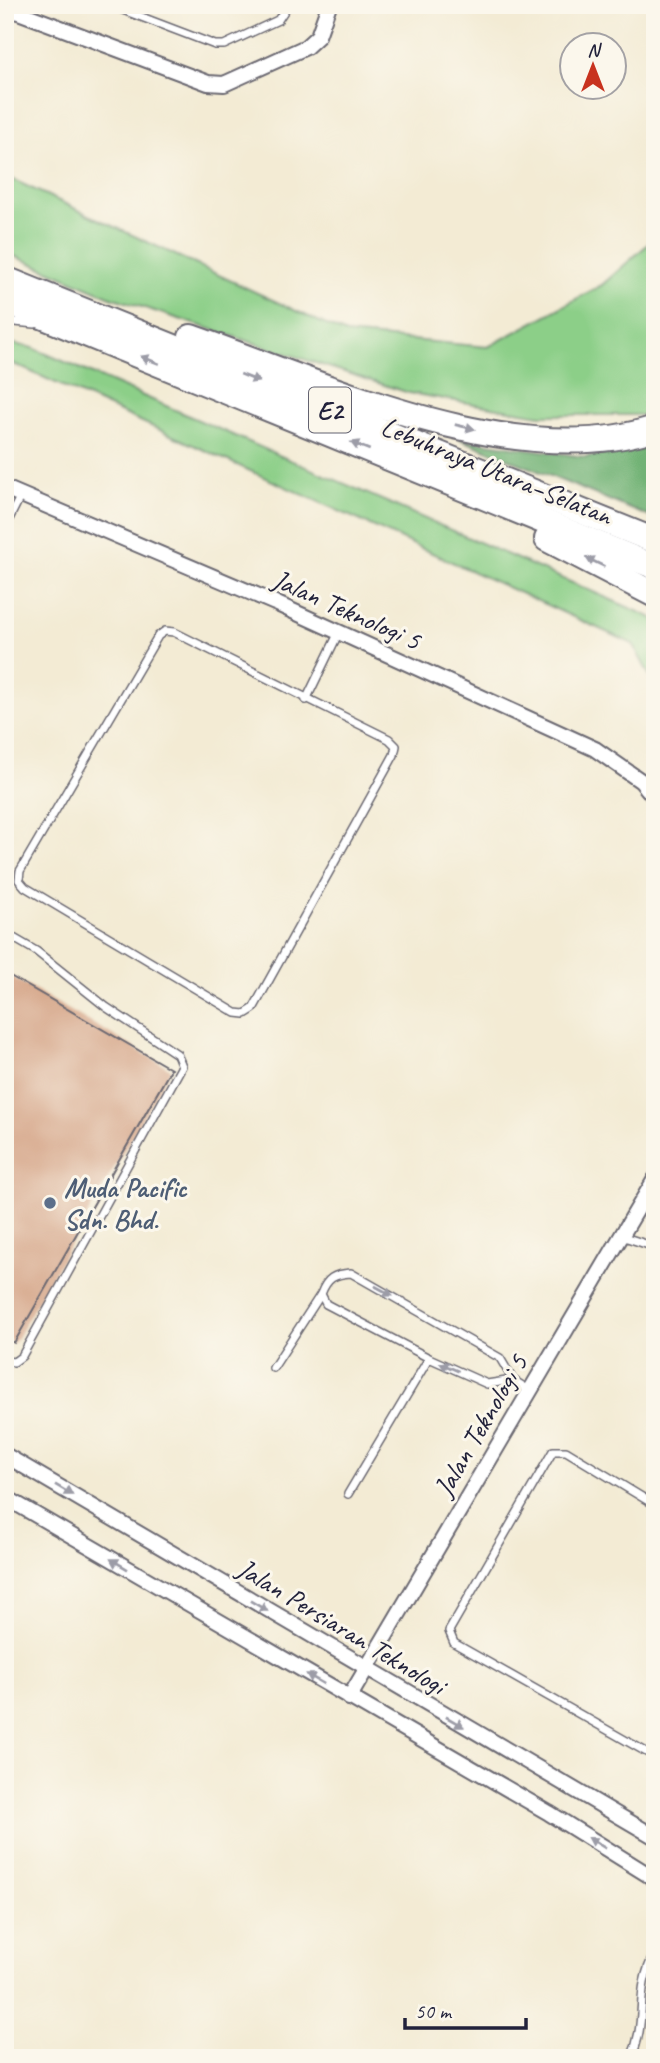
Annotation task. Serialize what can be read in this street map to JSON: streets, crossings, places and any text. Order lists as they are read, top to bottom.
{
  "streets": {
    "highway": ["E2", "Lebuhraya Utara–Selatan"],
    "street": ["Jalan Teknologi 5", "Jalan Persiaran Teknologi"]
  },
  "crossings": [
    ["Jalan Teknologi 5", "Jalan Persiaran Teknologi"]
  ],
  "places": ["Muda Pacific Sdn. Bhd."],
  "scale_bar": "50 m",
  "north": "top"
}
